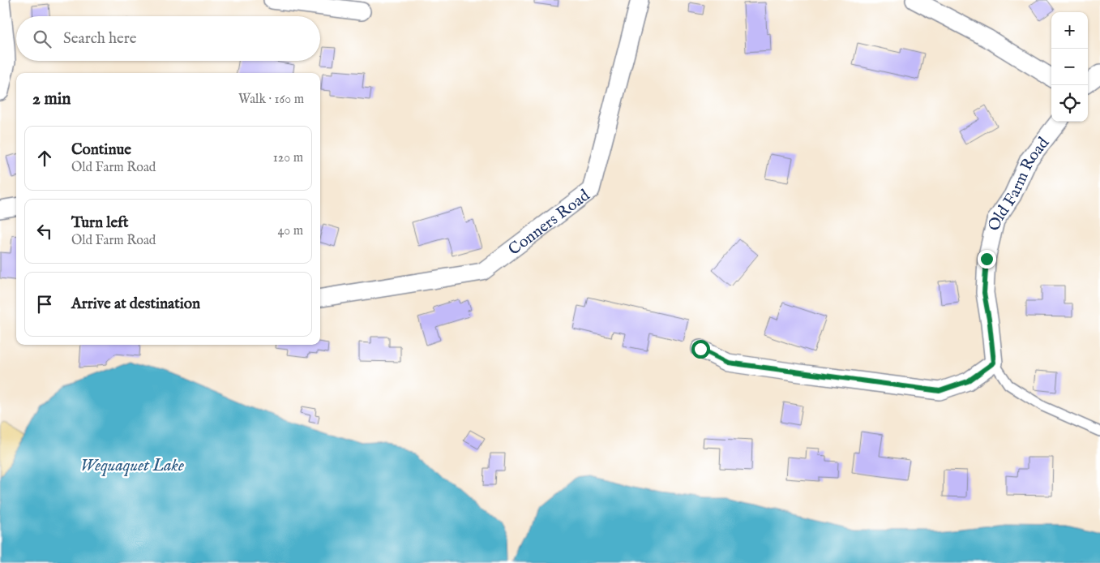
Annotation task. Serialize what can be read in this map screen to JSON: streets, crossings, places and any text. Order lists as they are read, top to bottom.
{
  "streets": {
    "street": ["Old Farm Road", "Conners Road"]
  },
  "water": ["Wequaquet Lake"],
  "page": {
    "map_buttons": ["+", "−"],
    "search": "Search here",
    "heading": ["2 min", "Walk · 160 m"],
    "list": [
      ["Continue", "Old Farm Road", "120 m"],
      ["Turn left", "Old Farm Road", "40 m"],
      "Arrive at destination"
    ]
  }
}
